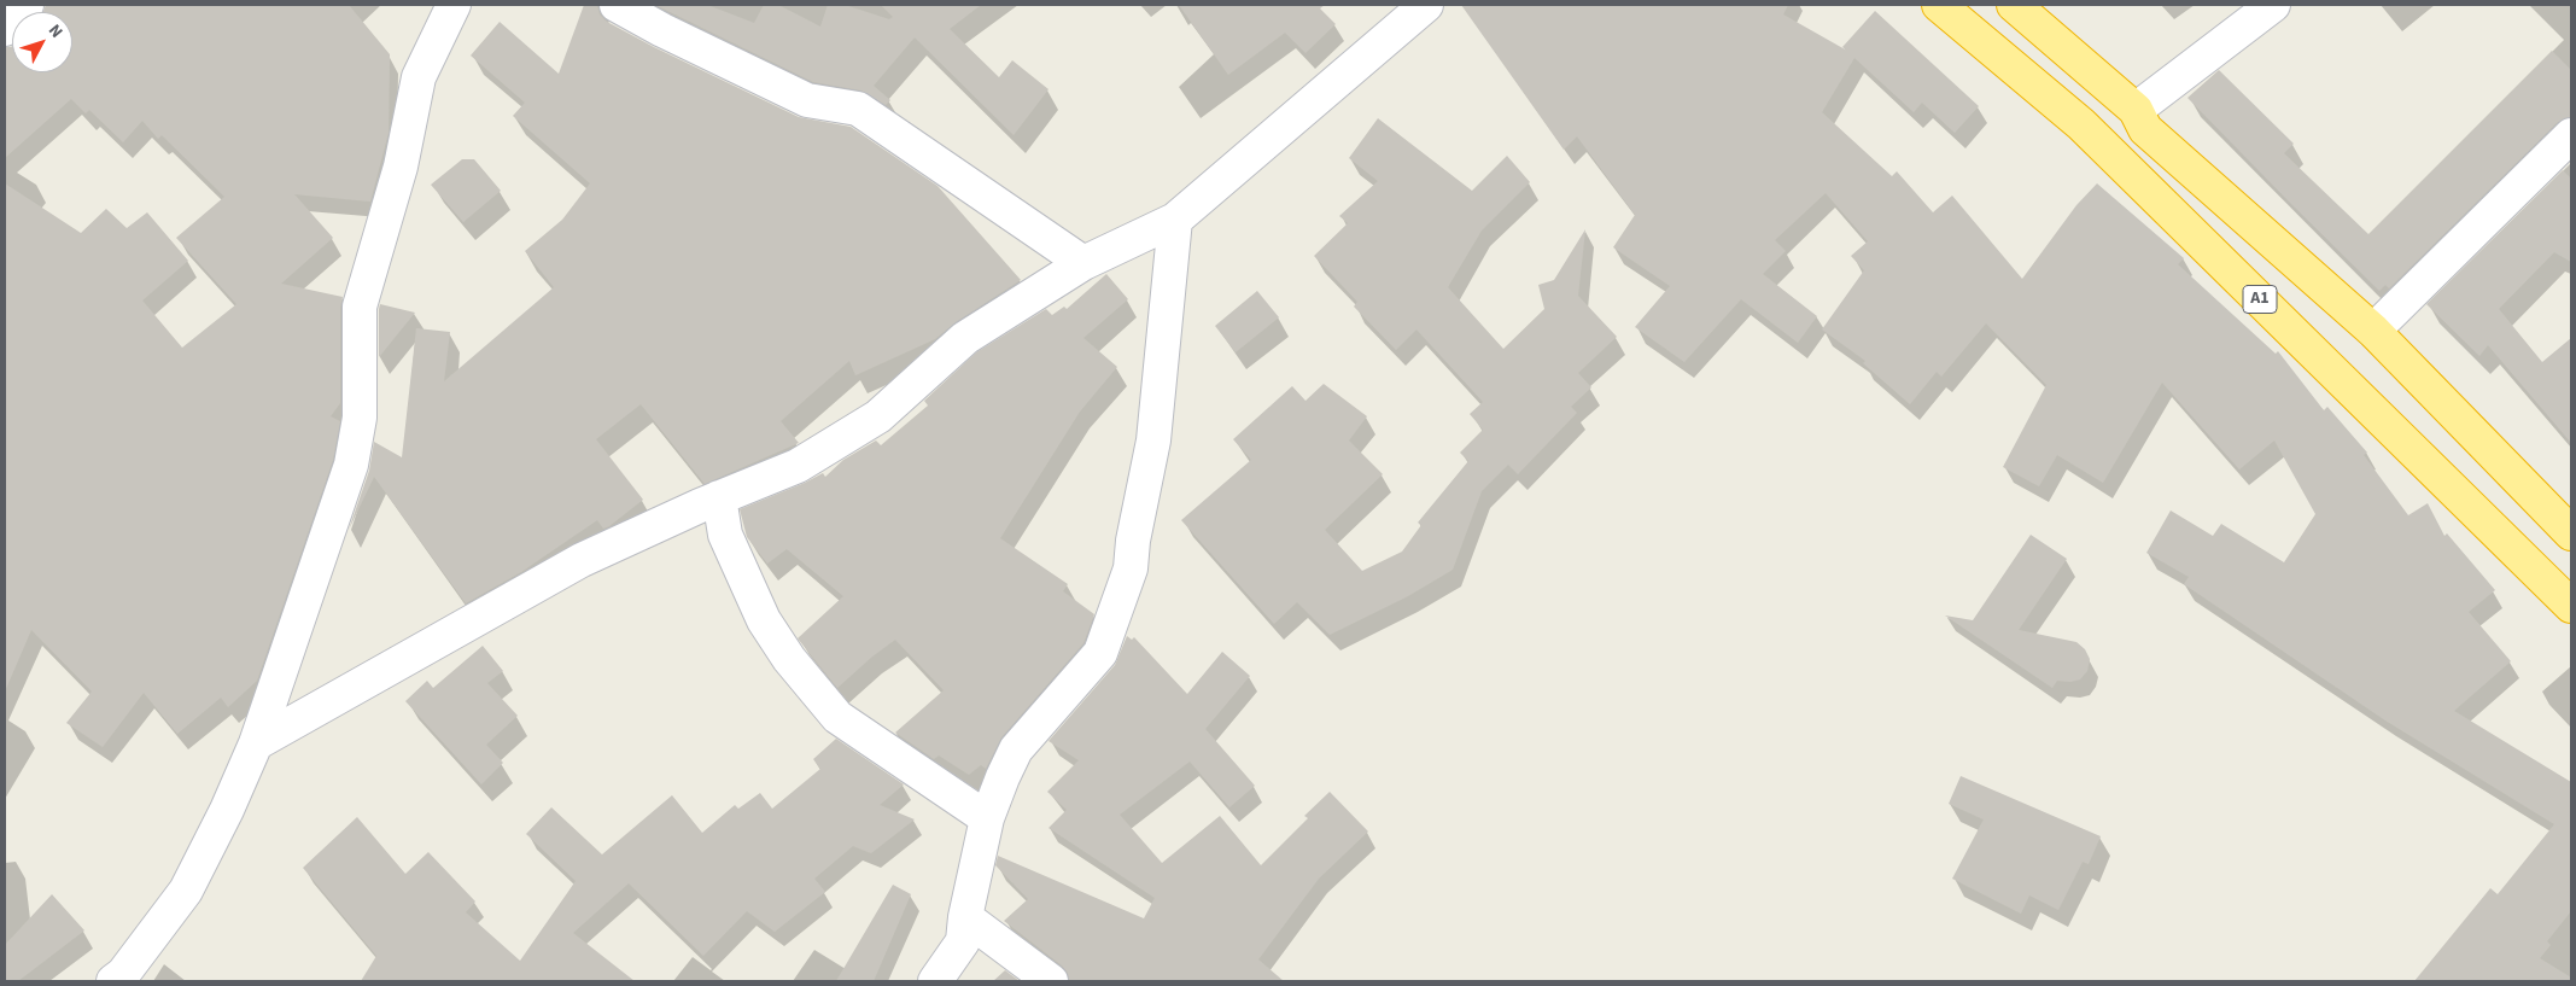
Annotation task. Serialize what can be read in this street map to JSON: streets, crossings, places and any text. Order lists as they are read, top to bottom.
{
  "streets": {
    "highway": ["A1"]
  },
  "north": "top right"
}
